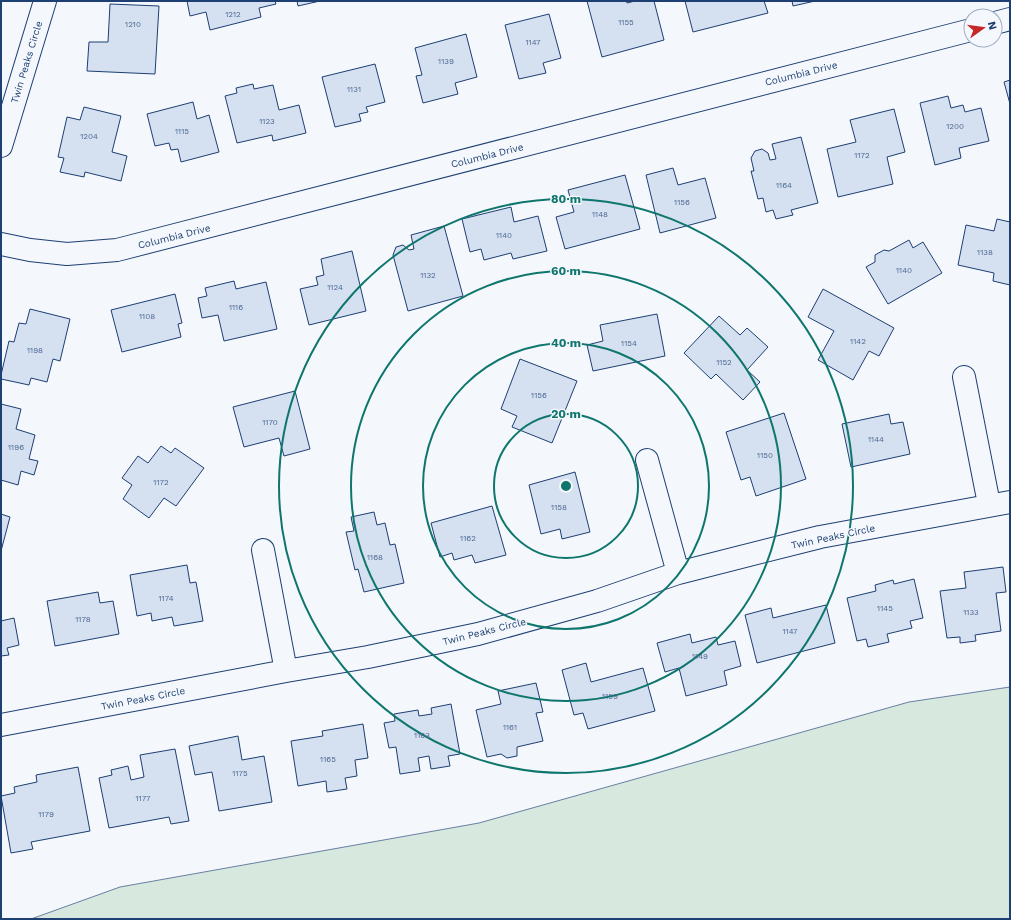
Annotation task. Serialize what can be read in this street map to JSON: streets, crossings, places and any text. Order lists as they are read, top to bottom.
{
  "streets": {
    "street": ["Twin Peaks Circle", "Columbia Drive"]
  },
  "house_numbers": [
    "1212",
    "1155",
    "1210",
    "1147",
    "1139",
    "1131",
    "1123",
    "1200",
    "1115",
    "1204",
    "1172",
    "1164",
    "1156",
    "1148",
    "1140",
    "1138",
    "1140",
    "1132",
    "1124",
    "1116",
    "1108",
    "1142",
    "1154",
    "1198",
    "1152",
    "1156",
    "1170",
    "1144",
    "1196",
    "1150",
    "1172",
    "1158",
    "1162",
    "1168",
    "1174",
    "1145",
    "1133",
    "1178",
    "1147",
    "1149",
    "1159",
    "1161",
    "1163",
    "1165",
    "1175",
    "1177",
    "1179"
  ],
  "north": "right",
  "rings": [
    "80 m",
    "60 m",
    "40 m",
    "20 m"
  ]
}
